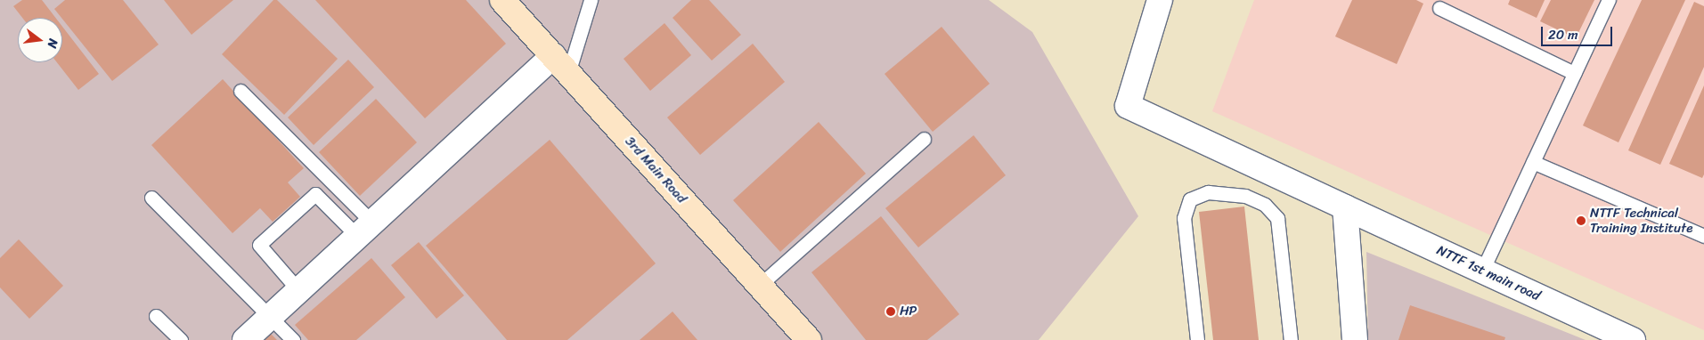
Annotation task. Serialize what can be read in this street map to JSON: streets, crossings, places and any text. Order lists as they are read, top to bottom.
{
  "streets": {
    "main road": ["3rd Main Road"],
    "street": ["NTTF 1st main road"]
  },
  "places": ["NTTF Technical Training Institute", "HP"],
  "scale_bar": "20 m",
  "north": "right"
}
